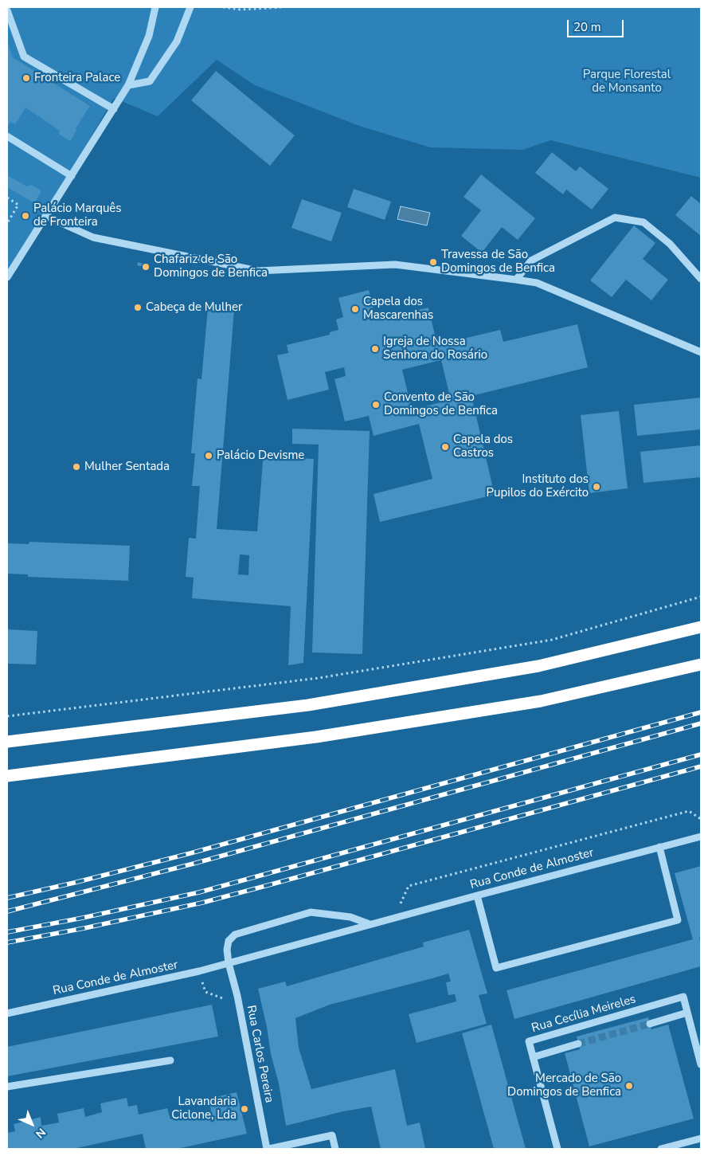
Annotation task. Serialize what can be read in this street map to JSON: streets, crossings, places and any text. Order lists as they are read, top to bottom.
{
  "streets": {
    "street": ["Rua Conde de Almoster", "Rua Cecília Meireles", "Rua Carlos Pereira"]
  },
  "crossings": [
    ["Rua Conde de Almoster", "Rua Carlos Pereira"]
  ],
  "parks": ["Parque Florestal de Monsanto"],
  "places": [
    "Fronteira Palace",
    "Palácio Marquês de Fronteira",
    "Travessa de São Domingos de Benfica",
    "Chafariz de São Domingos de Benfica",
    "Cabeça de Mulher",
    "Capela dos Mascarenhas",
    "Igreja de Nossa Senhora do Rosário",
    "Convento de São Domingos de Benfica",
    "Capela dos Castros",
    "Palácio Devisme",
    "Mulher Sentada",
    "Instituto dos Pupilos do Exército",
    "Mercado de São Domingos de Benfica",
    "Lavandaria Ciclone, Lda"
  ],
  "scale_bar": "20 m",
  "north": "bottom right"
}
